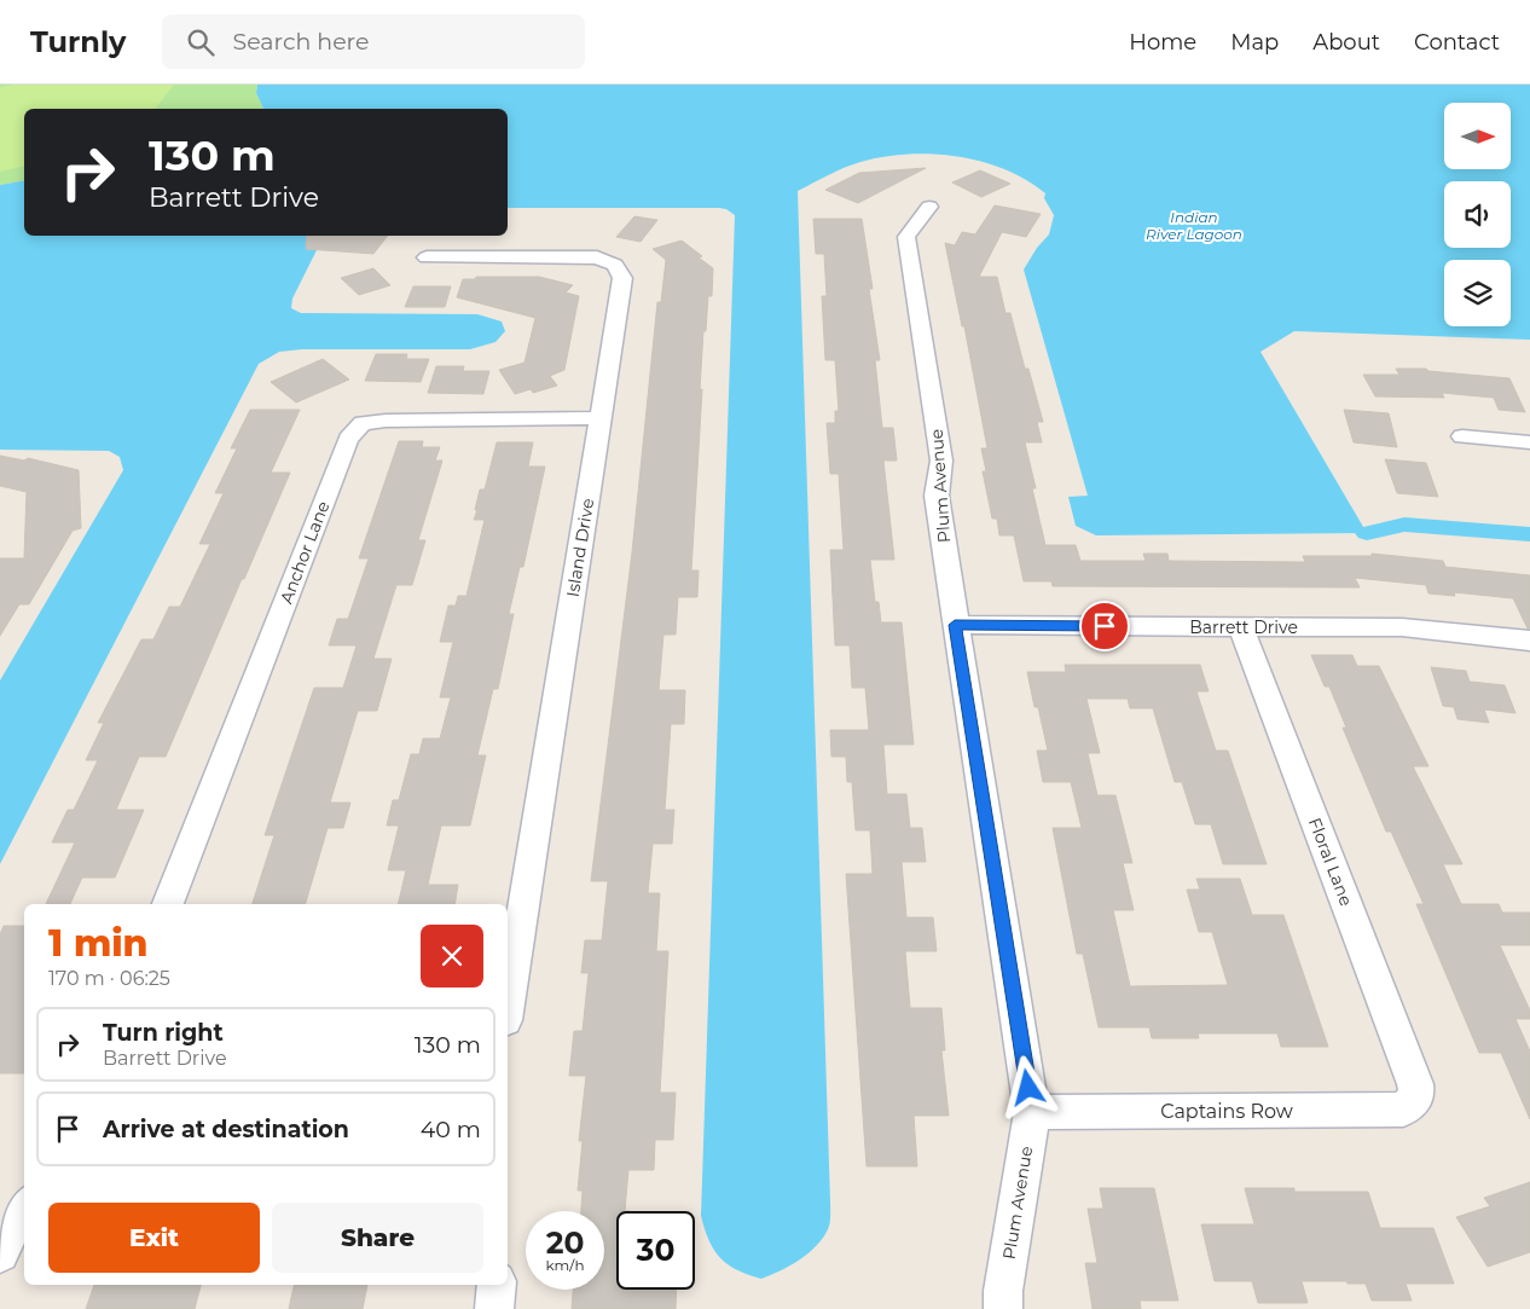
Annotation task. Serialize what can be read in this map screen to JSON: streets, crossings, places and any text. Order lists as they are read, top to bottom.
{
  "streets": {
    "street": [
      "Plum Avenue",
      "Island Drive",
      "Anchor Lane",
      "Barrett Drive",
      "Floral Lane",
      "Captains Row"
    ]
  },
  "crossings": [
    ["Plum Avenue", "Barrett Drive"],
    ["Plum Avenue", "Captains Row"],
    ["Island Drive", "Anchor Lane"],
    ["Barrett Drive", "Floral Lane"],
    ["Floral Lane", "Captains Row"]
  ],
  "water": ["Indian River Lagoon"],
  "north": "right",
  "page": {
    "header": "Turnly",
    "search": "Search here",
    "nav": [
      "Home",
      "Map",
      "About",
      "Contact"
    ],
    "turn": ["130 m", "Barrett Drive"],
    "heading": ["1 min", "170 m · 06:25"],
    "list": [
      {
        "name": "Turn right",
        "note": "Barrett Drive",
        "value": "130 m"
      },
      {
        "name": "Arrive at destination",
        "value": "40 m"
      }
    ],
    "buttons": ["Exit", "Share"],
    "speed": "20 km/h",
    "limit": "30"
  }
}
